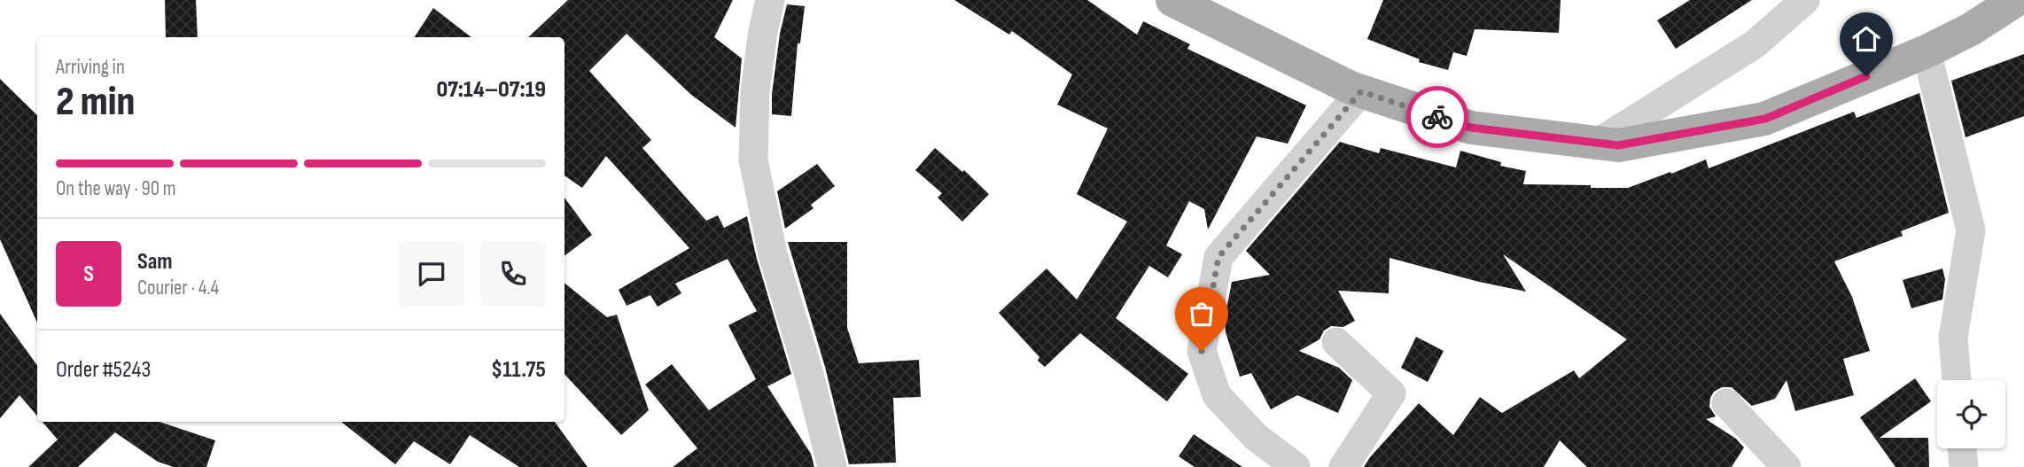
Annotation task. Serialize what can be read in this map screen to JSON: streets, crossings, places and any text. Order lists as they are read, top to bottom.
{
  "page": {
    "heading": ["2 min", "Arriving in", "07:14–07:19"],
    "panel": [
      "Sam",
      "Courier · 4.4",
      "Order #5243",
      "$11.75"
    ],
    "bar": "On the way · 90 m",
    "round": "S"
  }
}
